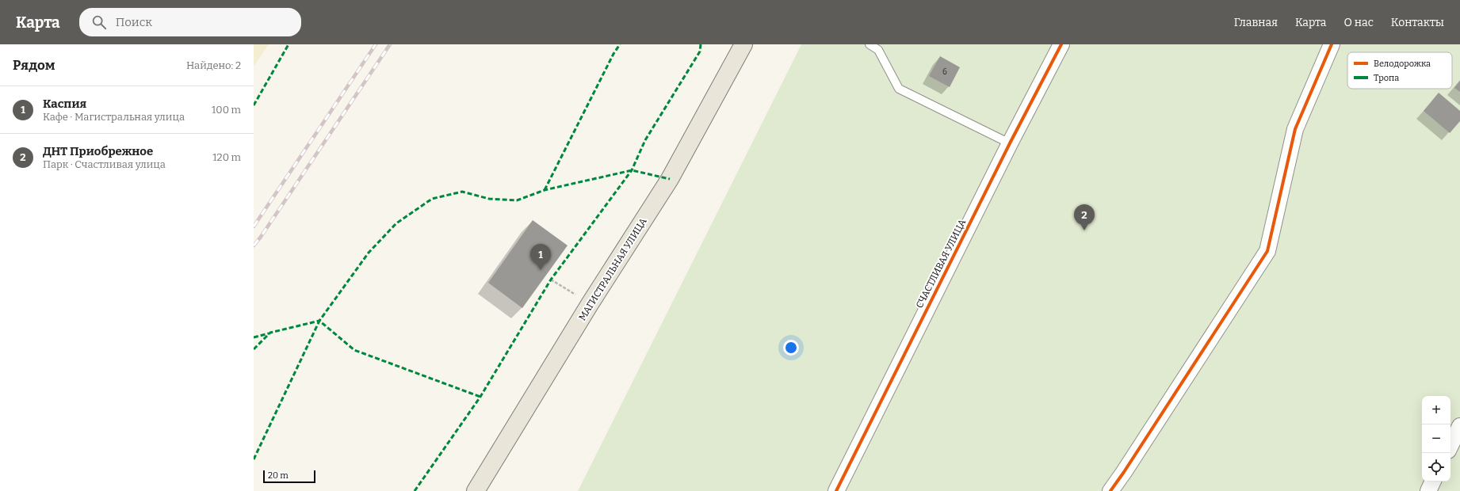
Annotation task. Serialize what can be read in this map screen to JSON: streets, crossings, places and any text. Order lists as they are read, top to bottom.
{
  "streets": {
    "main road": ["МАГИСТРАЛЬНАЯ УЛИЦА"],
    "street": ["СЧАСТЛИВАЯ УЛИЦА"]
  },
  "house_numbers": ["6"],
  "legend": ["Велодорожка", "Тропа"],
  "scale_bar": "20 m",
  "page": {
    "header": "Карта",
    "search": "Поиск",
    "nav": [
      "Главная",
      "Карта",
      "О нас",
      "Контакты"
    ],
    "heading": ["Рядом", "Найдено: 2"],
    "list": [
      {
        "mark": "1",
        "name": "Каспия",
        "note": "Кафе · Магистральная улица",
        "value": "100 m"
      },
      {
        "mark": "2",
        "name": "ДНТ Приобрежное",
        "note": "Парк · Счастливая улица",
        "value": "120 m"
      }
    ],
    "pins": ["2", "1"],
    "map_buttons": ["+", "−"],
    "scale": "20 m"
  }
}
